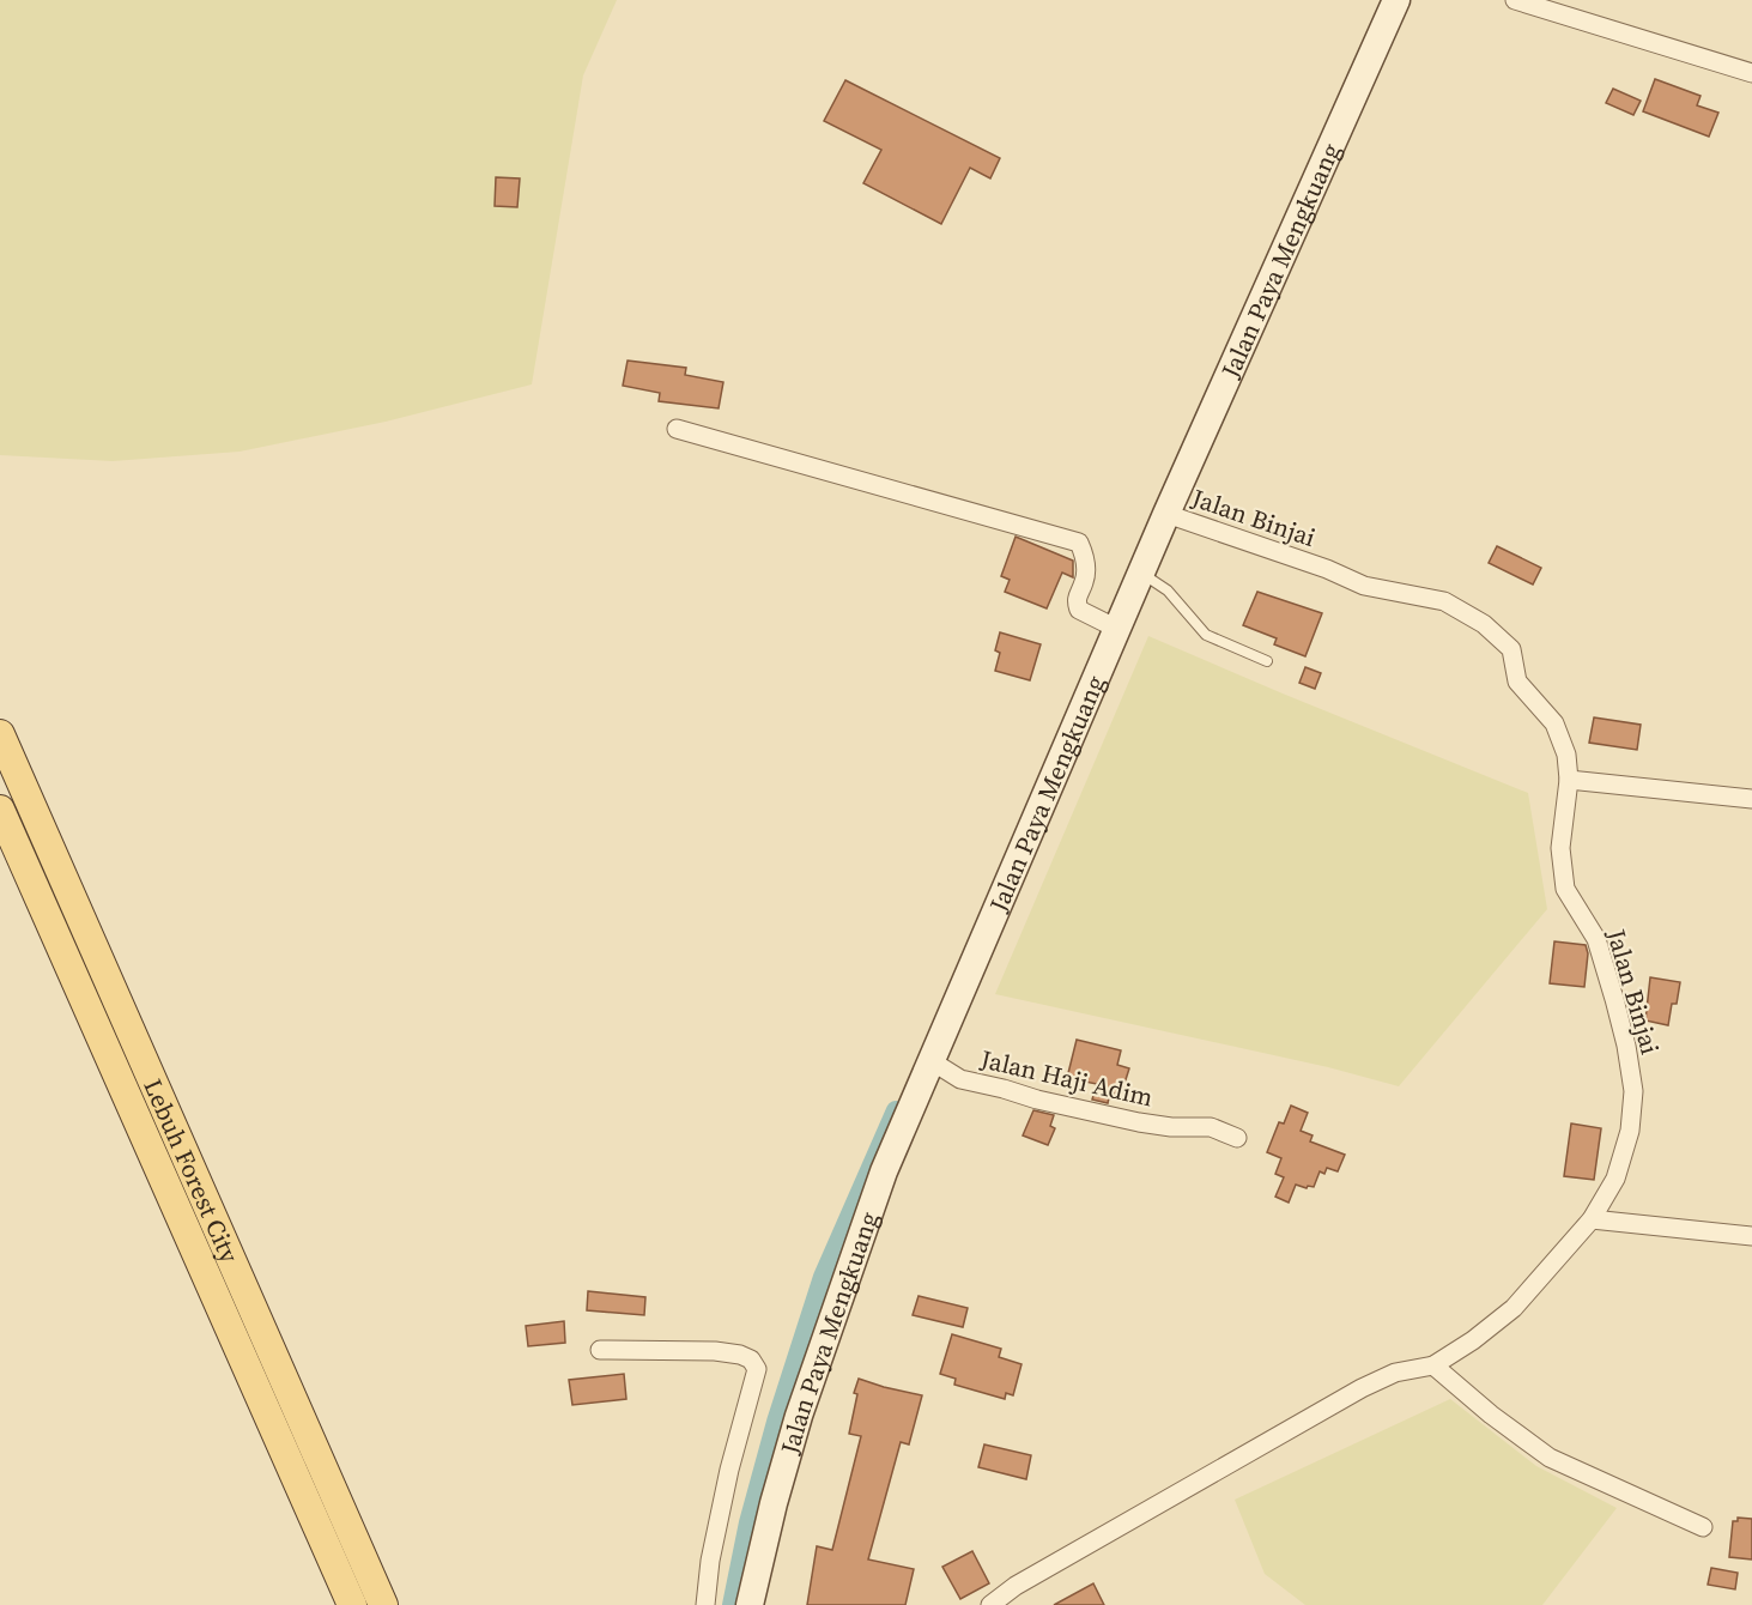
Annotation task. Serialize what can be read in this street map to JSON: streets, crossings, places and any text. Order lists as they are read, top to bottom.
{
  "streets": {
    "main road": ["Lebuh Forest City"],
    "street": ["Jalan Paya Mengkuang", "Jalan Binjai", "Jalan Haji Adim"]
  },
  "crossings": [
    ["Jalan Paya Mengkuang", "Jalan Binjai"],
    ["Jalan Paya Mengkuang", "Jalan Haji Adim"]
  ]
}
